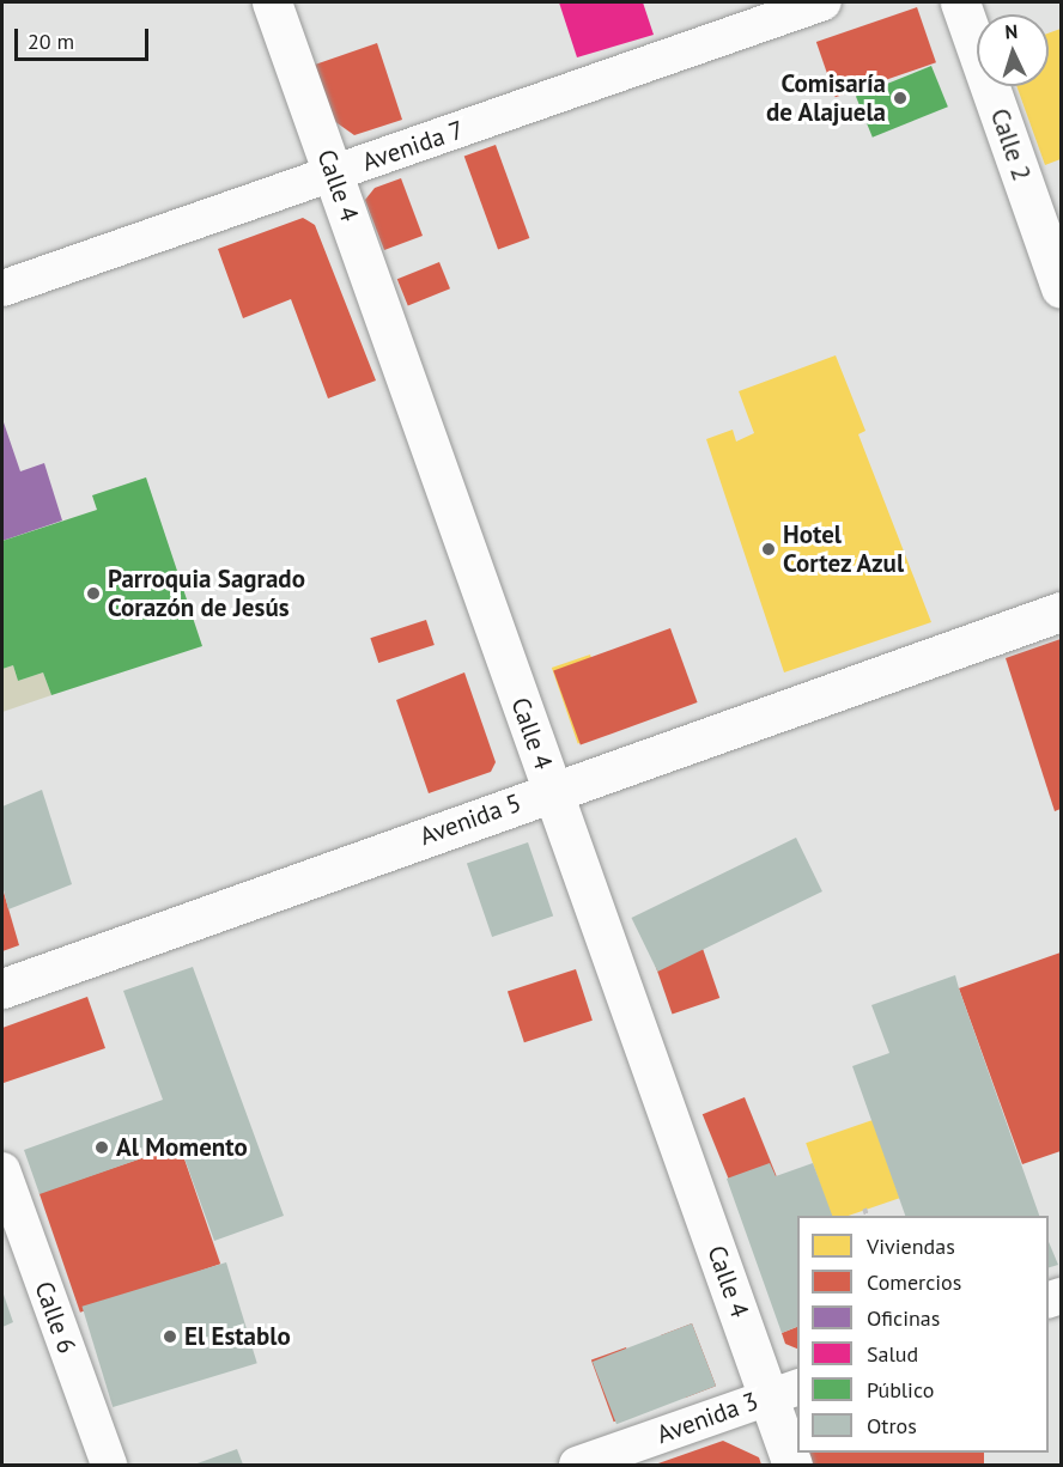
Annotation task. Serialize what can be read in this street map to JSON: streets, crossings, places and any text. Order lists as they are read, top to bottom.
{
  "streets": {
    "street": [
      "Calle 2",
      "Avenida 7",
      "Calle 4",
      "Avenida 5",
      "Calle 6",
      "Avenida 3"
    ]
  },
  "crossings": [
    ["Avenida 7", "Calle 4"],
    ["Calle 4", "Avenida 5"],
    ["Calle 4", "Avenida 3"]
  ],
  "places": [
    "Comisaría de Alajuela",
    "Hotel Cortez Azul",
    "Parroquia Sagrado Corazón de Jesús",
    "Al Momento",
    "El Establo"
  ],
  "legend": [
    "Viviendas",
    "Comercios",
    "Oficinas",
    "Salud",
    "Público",
    "Otros"
  ],
  "scale_bar": "20 m",
  "north": "top"
}
